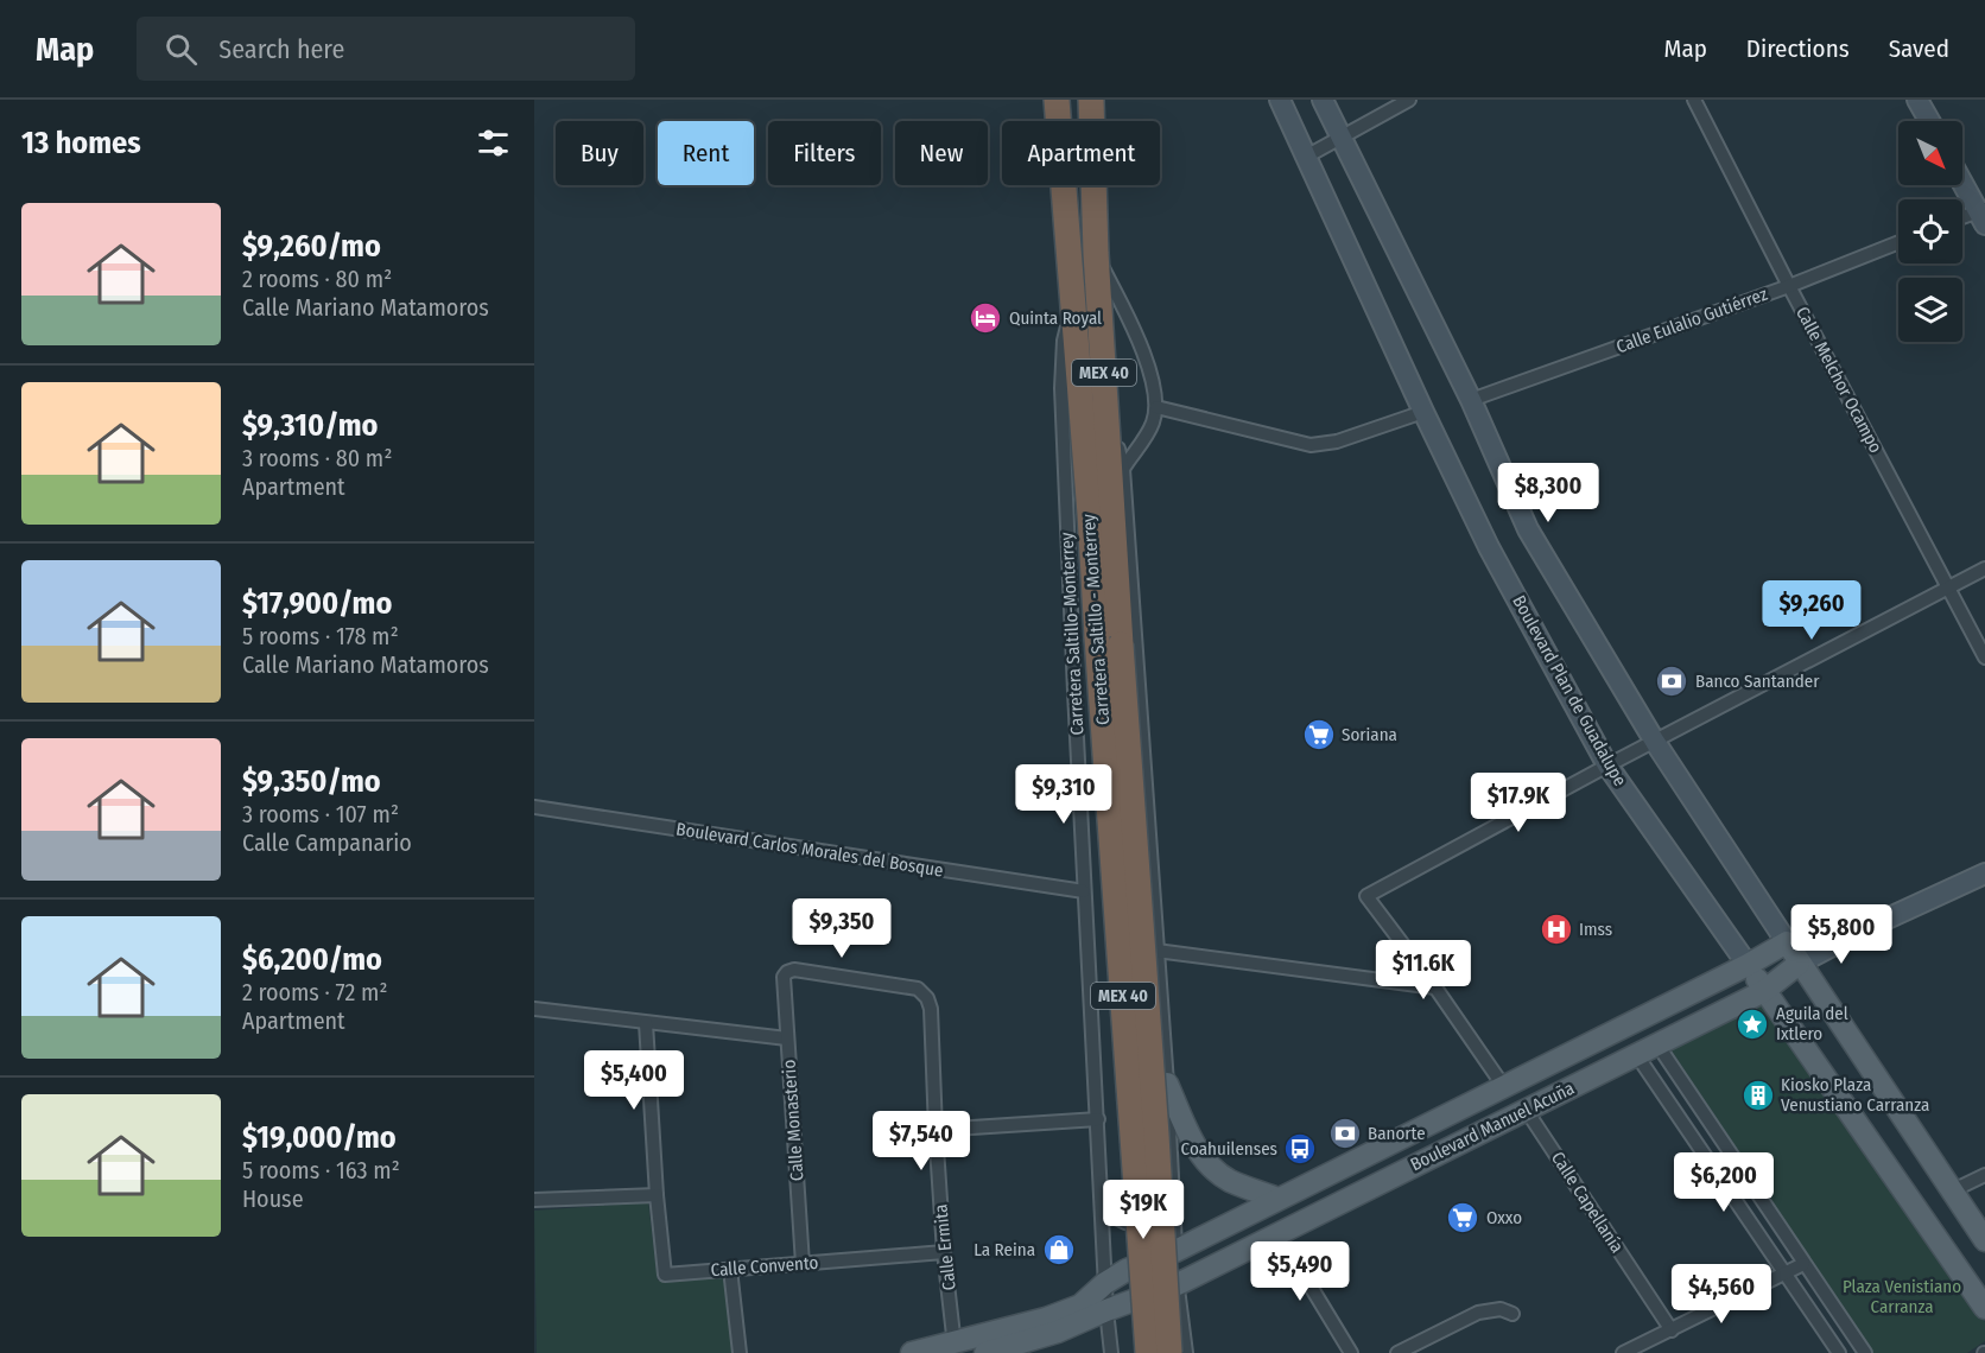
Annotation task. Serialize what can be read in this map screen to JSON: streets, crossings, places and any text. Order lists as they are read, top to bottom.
{
  "streets": {
    "highway": ["MEX 40", "Carretera Saltillo - Monterrey"],
    "main road": ["Boulevard Plan de Guadalupe", "Boulevard Manuel Acuña"],
    "street": [
      "Calle Eulalio Gutiérrez",
      "Calle Melchor Ocampo",
      "Carretera Saltillo-Monterrey",
      "Boulevard Carlos Morales del Bosque",
      "Calle Monasterio",
      "Calle Capellanía",
      "Calle Ermita",
      "Calle Convento"
    ]
  },
  "crossings": [
    ["Calle Eulalio Gutiérrez", "Calle Melchor Ocampo"],
    ["Carretera Saltillo - Monterrey", "Carretera Saltillo-Monterrey"],
    ["Carretera Saltillo-Monterrey", "Boulevard Carlos Morales del Bosque"],
    ["Carretera Saltillo-Monterrey", "Boulevard Manuel Acuña"],
    ["Boulevard Plan de Guadalupe", "Boulevard Manuel Acuña"],
    ["Calle Monasterio", "Calle Ermita"],
    ["Calle Monasterio", "Calle Convento"],
    ["Boulevard Manuel Acuña", "Calle Capellanía"],
    ["Boulevard Manuel Acuña", "Calle Ermita"],
    ["Calle Ermita", "Calle Convento"]
  ],
  "parks": ["Plaza Venistiano Carranza"],
  "places": {
    "hotel": ["Quinta Royal"],
    "bank": ["Banco Santander", "Banorte"],
    "supermarket": ["Soriana", "Oxxo"],
    "hospital": ["Imss"],
    "place": ["Aguila del Ixtlero"],
    "building": ["Kiosko Plaza Venustiano Carranza"],
    "bus stop": ["Coahuilenses"],
    "shop": ["La Reina"]
  },
  "north": "bottom right",
  "page": {
    "header": "Map",
    "search": "Search here",
    "nav": ["Map", "Directions", "Saved"],
    "heading": "13 homes",
    "chip": [
      "Buy",
      "Rent",
      "Filters",
      "New",
      "Apartment"
    ],
    "list": [
      {
        "name": "$9,260/mo",
        "note": "2 rooms · 80 m² · Calle Mariano Matamoros"
      },
      {
        "name": "$9,310/mo",
        "note": "3 rooms · 80 m² · Apartment"
      },
      {
        "name": "$17,900/mo",
        "note": "5 rooms · 178 m² · Calle Mariano Matamoros"
      },
      {
        "name": "$9,350/mo",
        "note": "3 rooms · 107 m² · Calle Campanario"
      },
      {
        "name": "$6,200/mo",
        "note": "2 rooms · 72 m² · Apartment"
      },
      {
        "name": "$19,000/mo",
        "note": "5 rooms · 163 m² · House"
      }
    ],
    "price": [
      "$8,300",
      "$9,260",
      "$9,310",
      "$17.9K",
      "$9,350",
      "$5,800",
      "$11.6K",
      "$5,400",
      "$7,540",
      "$6,200",
      "$19K",
      "$5,490",
      "$4,560"
    ]
  }
}
